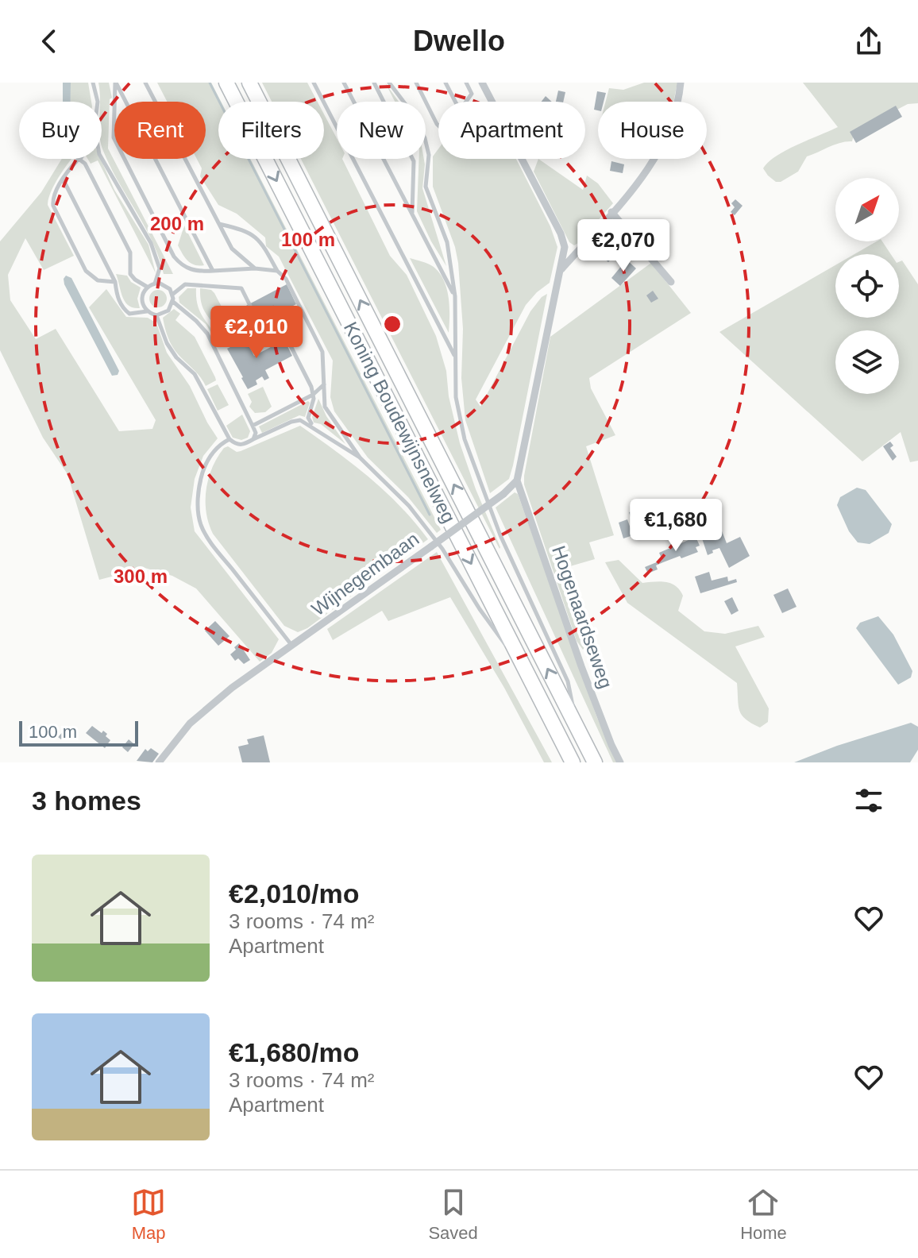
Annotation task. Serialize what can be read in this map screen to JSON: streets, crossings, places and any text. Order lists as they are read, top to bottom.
{
  "streets": {
    "highway": ["Koning Boudewijnsnelweg"],
    "street": ["Wijnegembaan", "Hogenaardseweg"]
  },
  "crossings": [
    ["Wijnegembaan", "Hogenaardseweg"]
  ],
  "scale_bar": "100 m",
  "north": "top right",
  "page": {
    "header": "Dwello",
    "chip": [
      "Buy",
      "Rent",
      "Filters",
      "New",
      "Apartment",
      "House"
    ],
    "price": ["€2,070", "€2,010", "€1,680"],
    "scale": "100 m",
    "heading": "3 homes",
    "list": [
      {
        "name": "€2,010/mo",
        "note": "3 rooms · 74 m² · Apartment"
      },
      {
        "name": "€1,680/mo",
        "note": "3 rooms · 74 m² · Apartment"
      }
    ],
    "tabs": ["Map", "Saved", "Home"]
  },
  "rings": ["200 m", "100 m", "300 m"]
}
